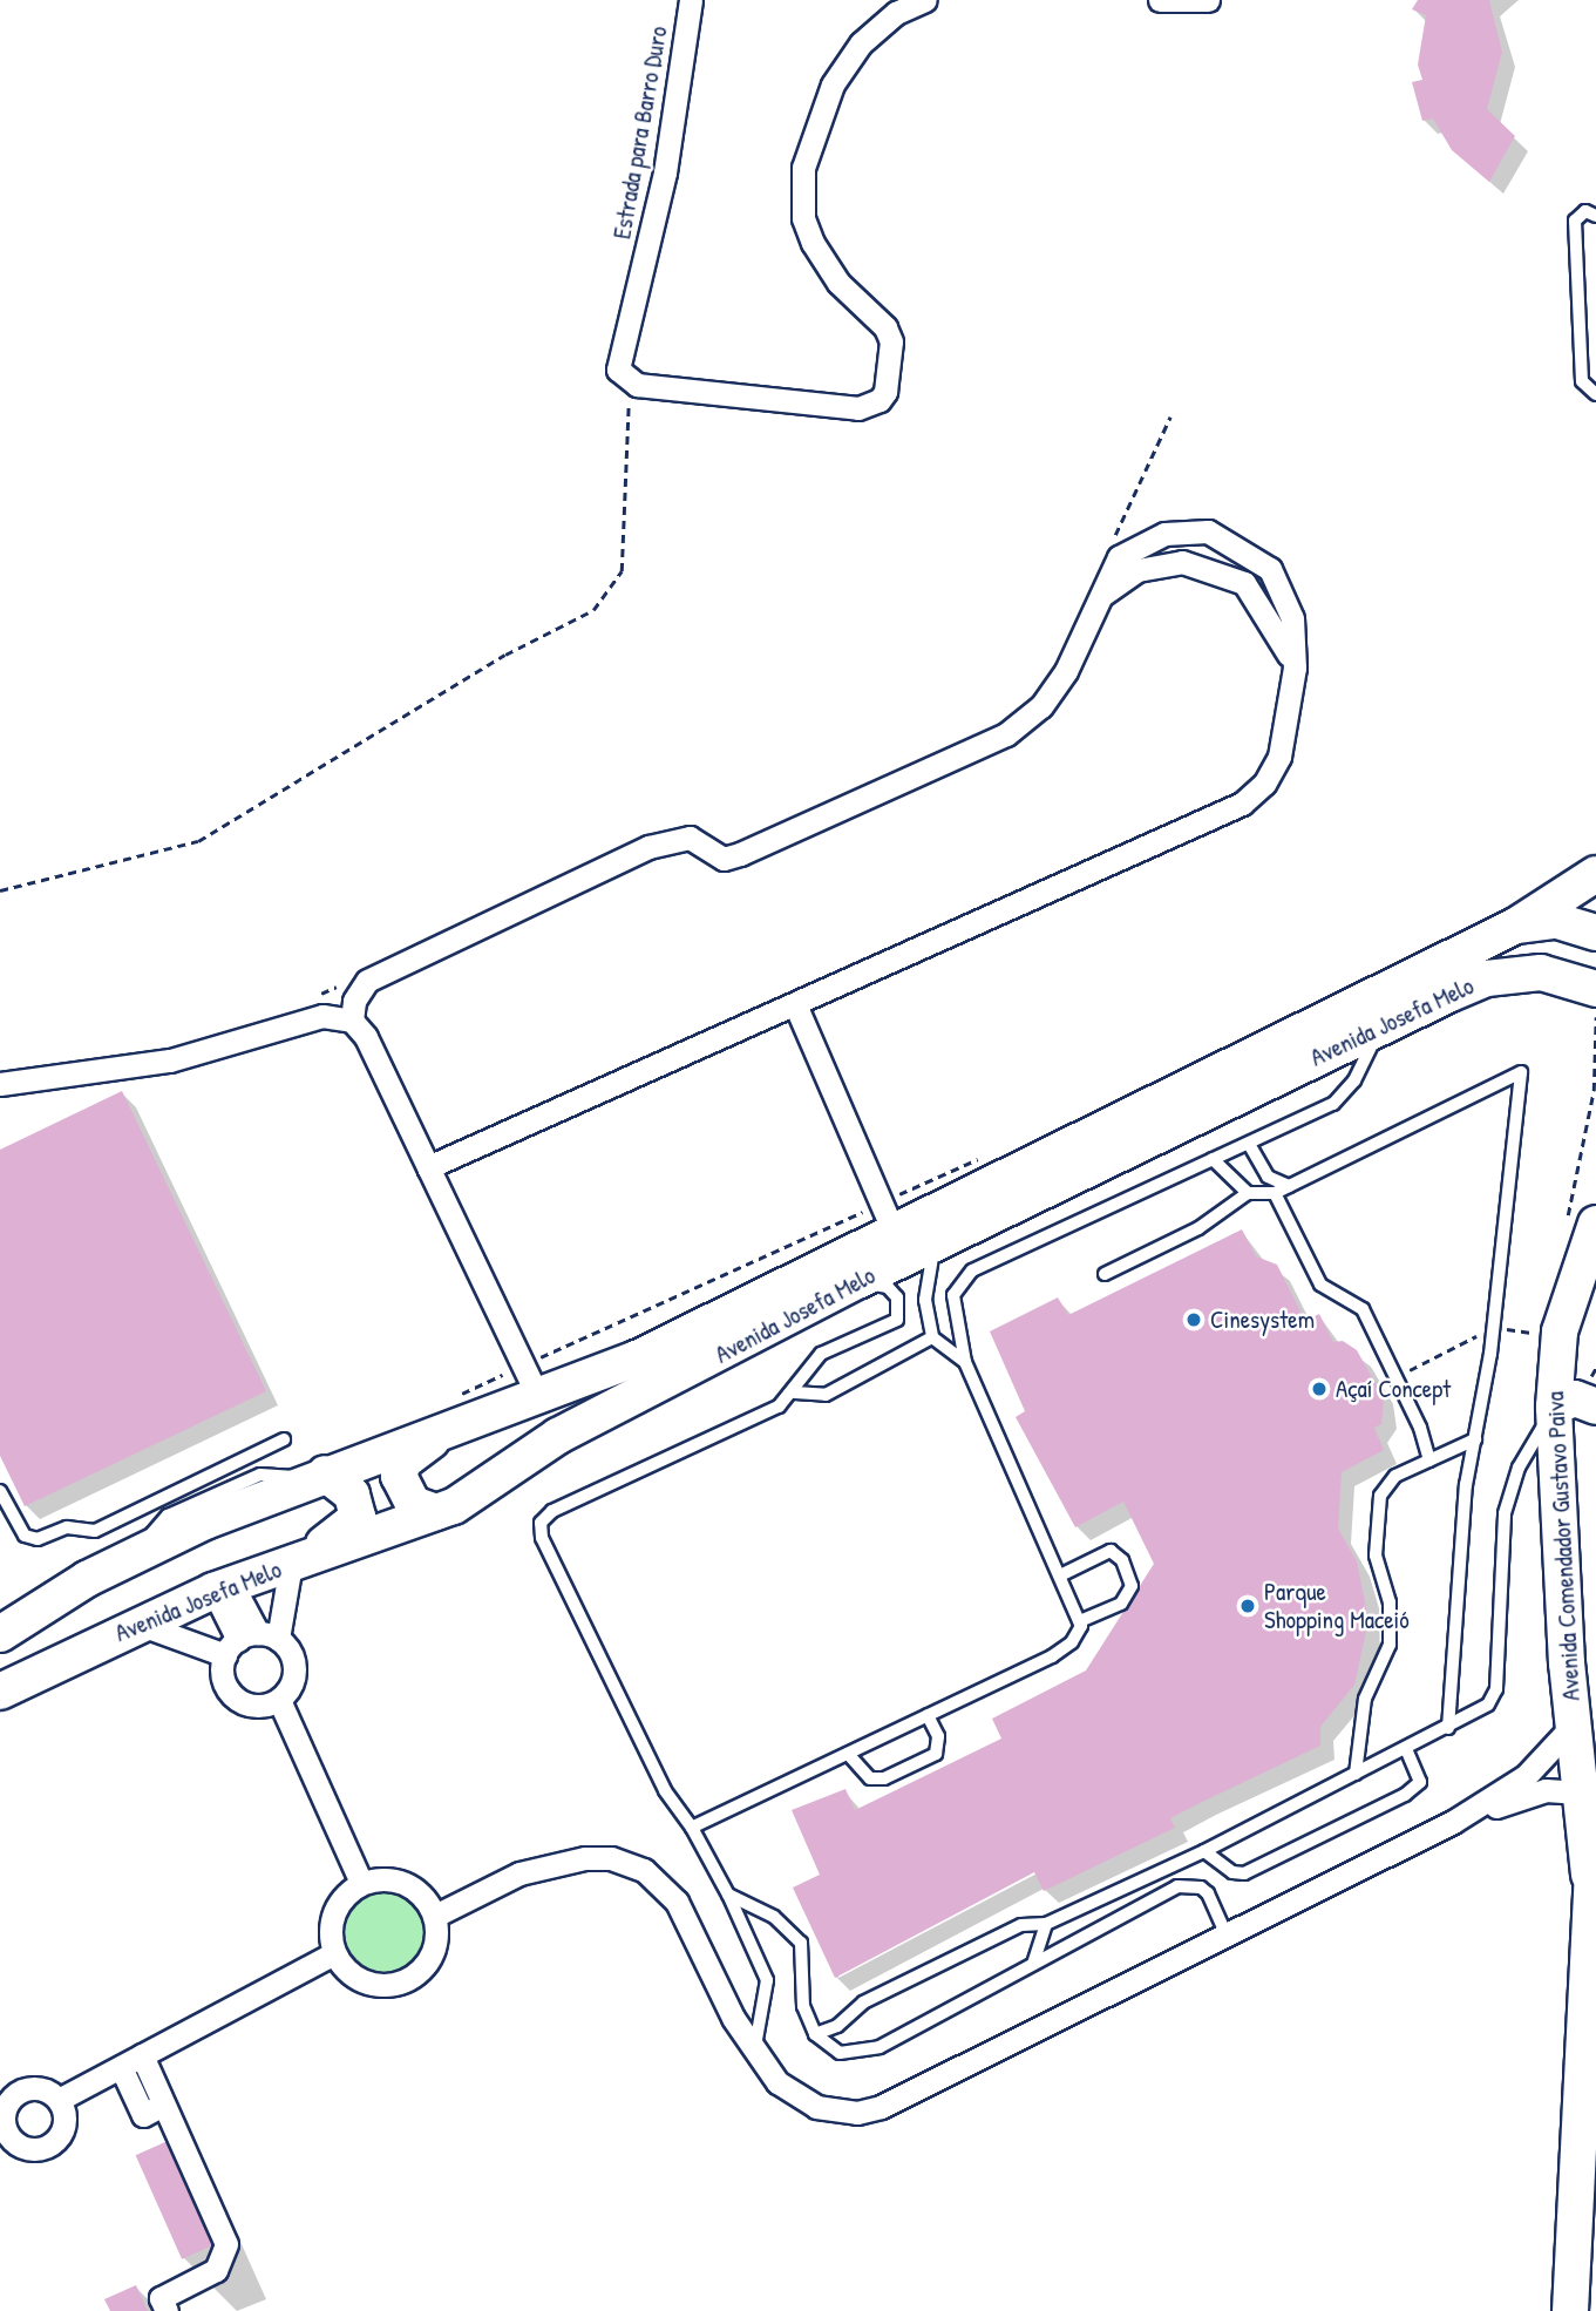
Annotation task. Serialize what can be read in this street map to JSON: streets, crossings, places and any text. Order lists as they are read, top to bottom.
{
  "streets": {
    "main road": ["Avenida Josefa Melo", "Avenida Comendador Gustavo Paiva"],
    "street": ["Estrada para Barro Duro"]
  },
  "places": ["Cinesystem", "Açaí Concept", "Parque Shopping Maceió"]
}
